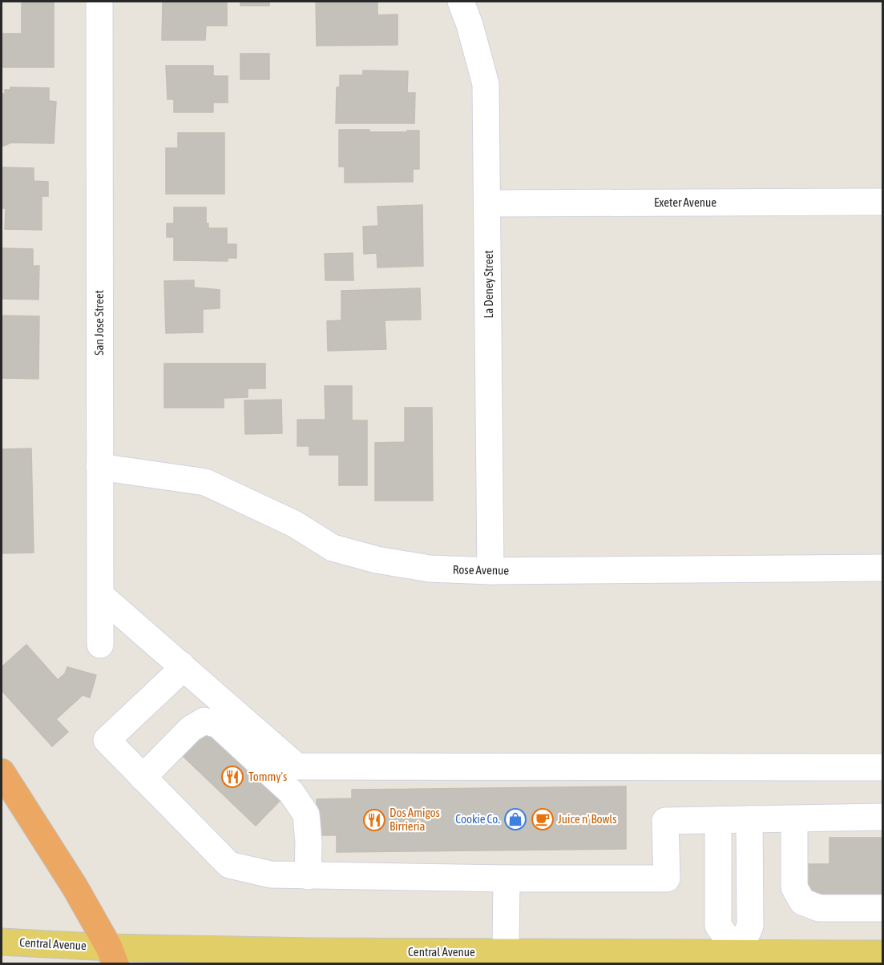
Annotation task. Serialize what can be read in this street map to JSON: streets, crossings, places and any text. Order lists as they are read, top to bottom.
{
  "streets": {
    "main road": ["Central Avenue"],
    "street": [
      "Exeter Avenue",
      "La Deney Street",
      "San Jose Street",
      "Rose Avenue"
    ]
  },
  "crossings": [
    ["Exeter Avenue", "La Deney Street"],
    ["La Deney Street", "Rose Avenue"],
    ["San Jose Street", "Rose Avenue"]
  ],
  "places": {
    "restaurant": ["Tommy's", "Dos Amigos Birrieria"],
    "shop": ["Cookie Co."],
    "cafe": ["Juice n' Bowls"]
  }
}
